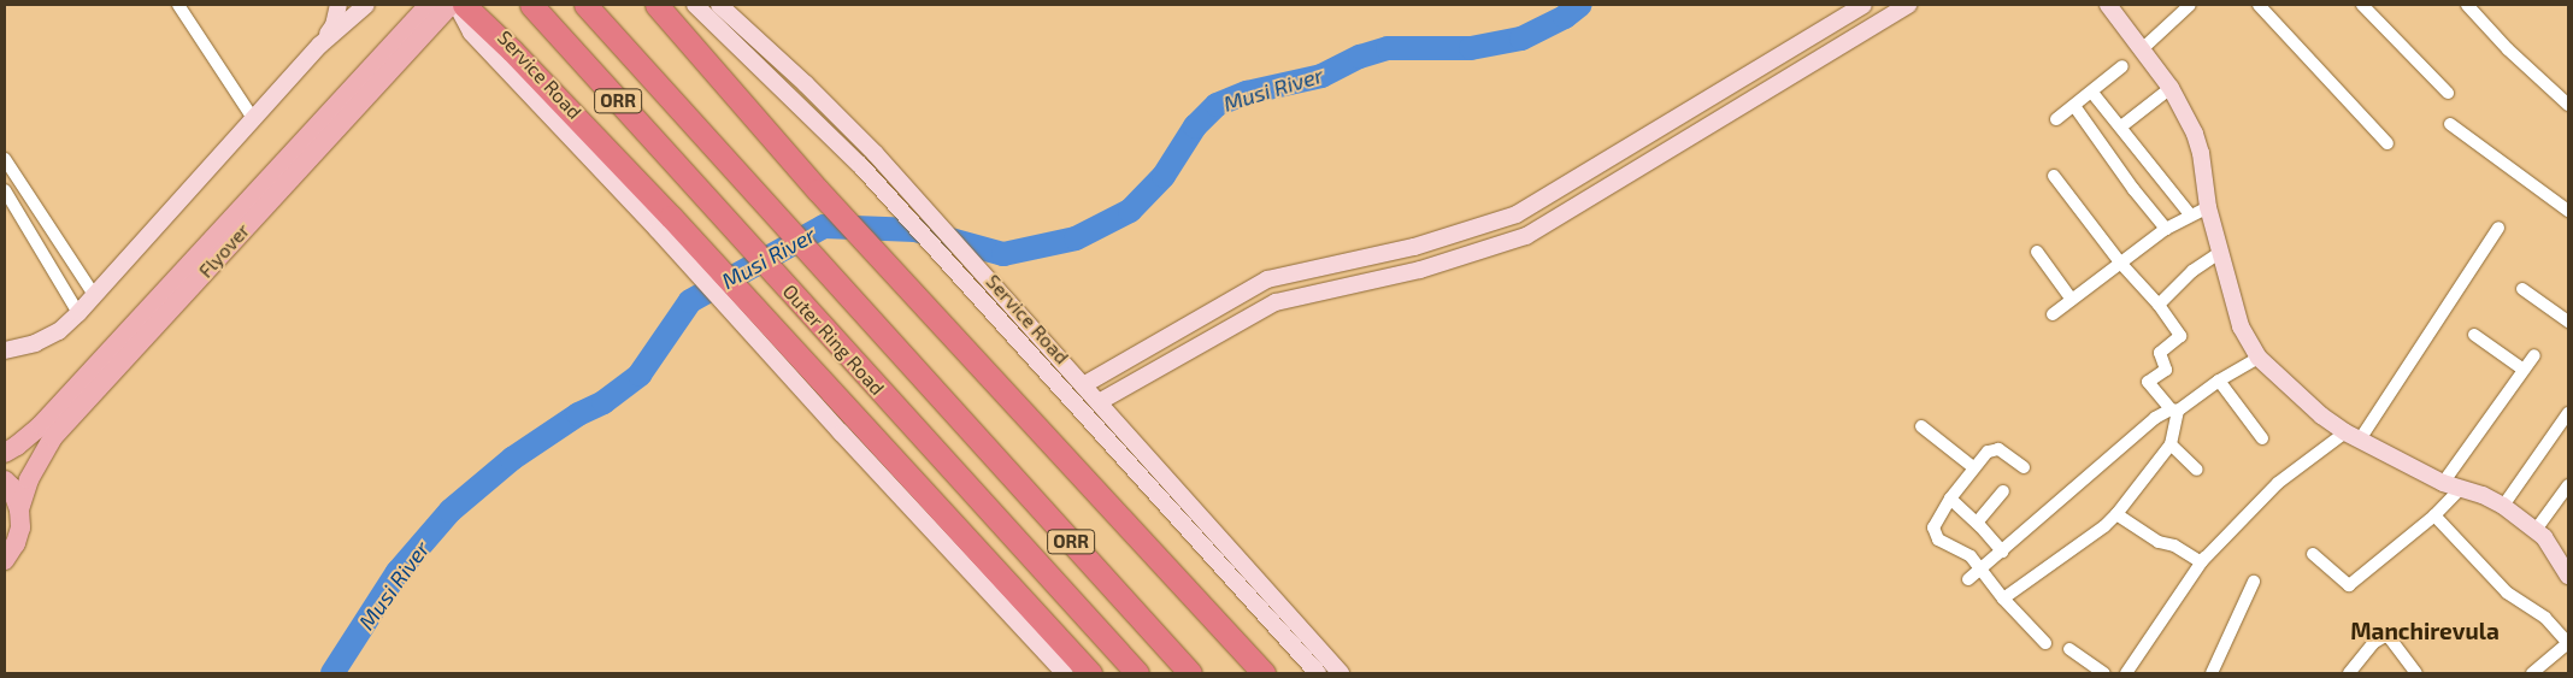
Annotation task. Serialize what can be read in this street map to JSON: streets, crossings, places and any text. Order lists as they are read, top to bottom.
{
  "streets": {
    "highway": ["ORR", "Outer Ring Road"],
    "main road": ["Service Road", "Flyover"]
  },
  "districts": ["Manchirevula"],
  "water": ["Musi River"]
}
